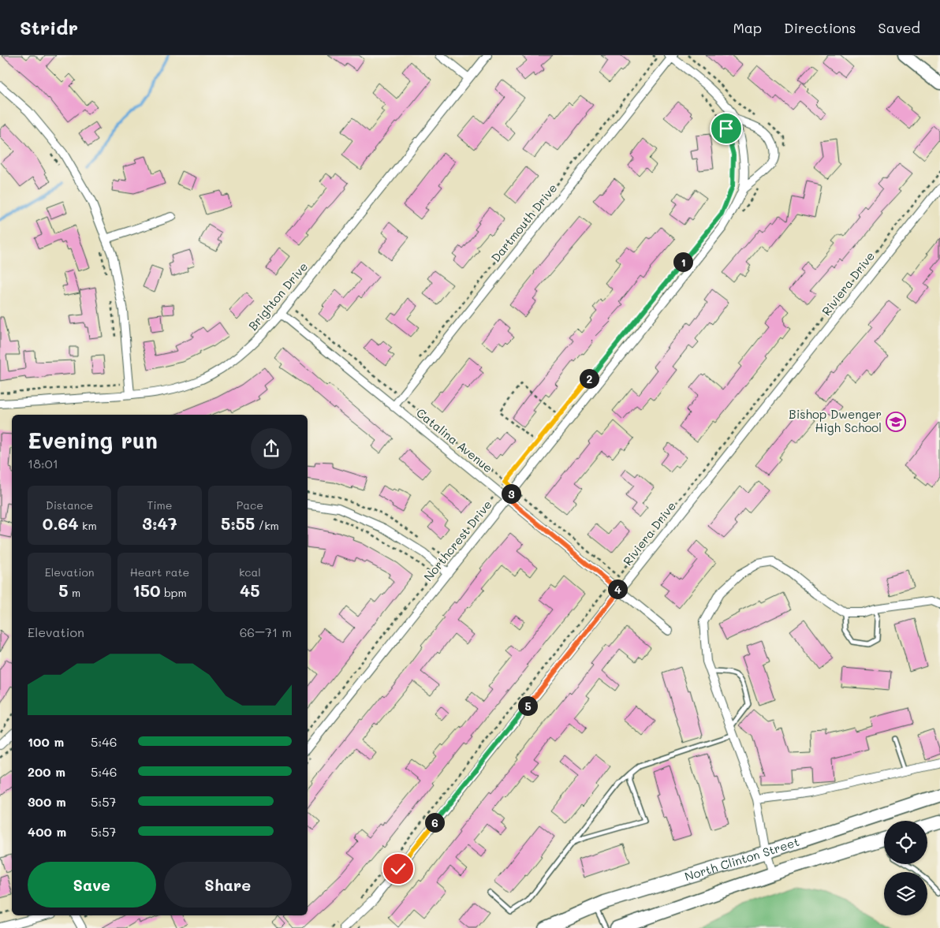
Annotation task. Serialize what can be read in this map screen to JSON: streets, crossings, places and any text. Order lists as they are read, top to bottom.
{
  "streets": {
    "main road": ["North Clinton Street"],
    "street": [
      "Dartmouth Drive",
      "Riviera Drive",
      "Brighton Drive",
      "Catalina Avenue",
      "Northcrest Drive"
    ]
  },
  "crossings": [
    ["Dartmouth Drive", "Catalina Avenue"],
    ["Dartmouth Drive", "Northcrest Drive"],
    ["Riviera Drive", "Catalina Avenue"],
    ["Brighton Drive", "Catalina Avenue"],
    ["Catalina Avenue", "Northcrest Drive"]
  ],
  "places": {
    "school or university": ["Bishop Dwenger High School"]
  },
  "page": {
    "header": "Stridr",
    "nav": ["Map", "Directions", "Saved"],
    "pins": [
      "1",
      "2",
      "3",
      "4",
      "5",
      "6"
    ],
    "heading": ["Evening run", "18:01"],
    "stats": [
      ["Distance", "0.64 km"],
      ["Time", "3:47"],
      ["Pace", "5:55 /km"],
      ["Elevation", "5 m"],
      ["Heart rate", "150 bpm"],
      ["kcal", "45"]
    ],
    "chart": ["Elevation", "66–71 m"],
    "list": [
      {
        "name": "100 m",
        "note": "5:46"
      },
      {
        "name": "200 m",
        "note": "5:46"
      },
      {
        "name": "300 m",
        "note": "5:57"
      },
      {
        "name": "400 m",
        "note": "5:57"
      }
    ],
    "buttons": ["Save", "Share"]
  }
}
